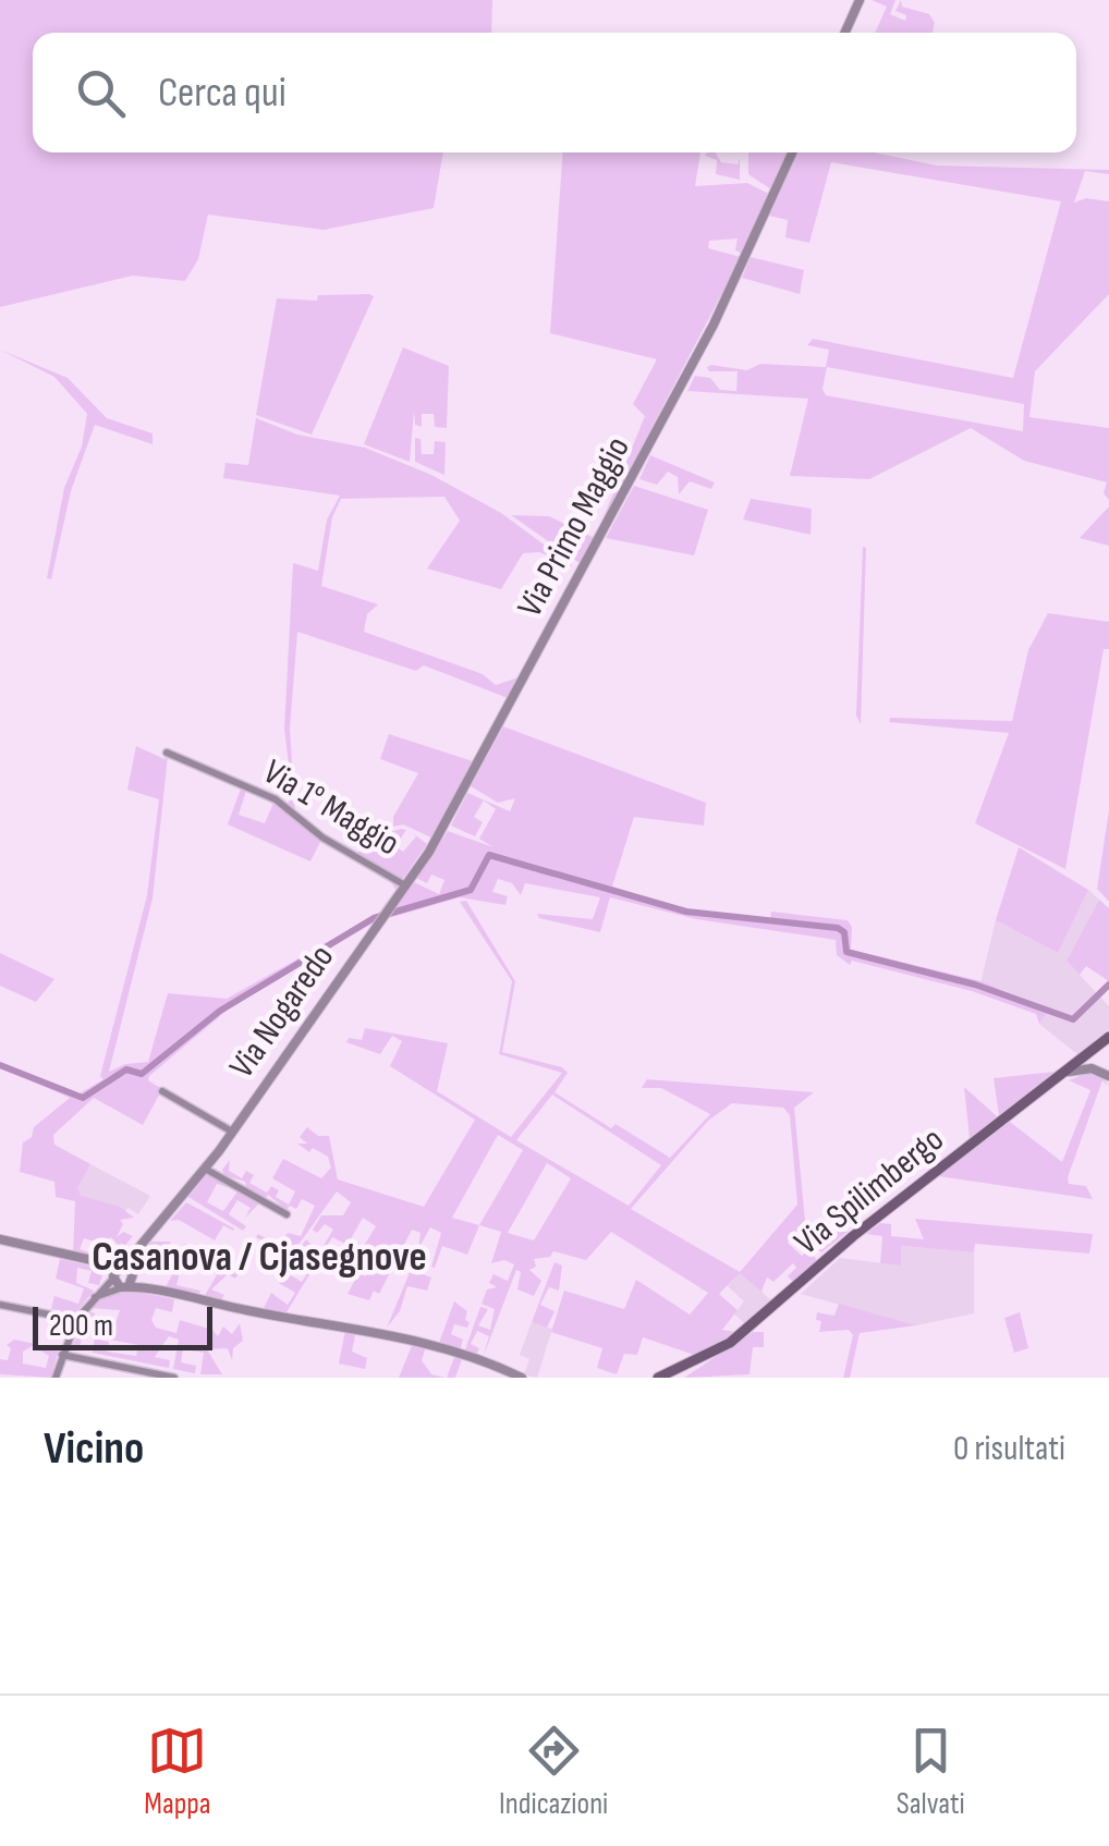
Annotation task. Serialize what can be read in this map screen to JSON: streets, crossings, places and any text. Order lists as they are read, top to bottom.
{
  "streets": {
    "main road": ["Via Spilimbergo"],
    "street": ["Via Primo Maggio", "Via 1° Maggio", "Via Nogaredo"]
  },
  "crossings": [
    ["Via Primo Maggio", "Via 1° Maggio"],
    ["Via Primo Maggio", "Via Nogaredo"]
  ],
  "districts": ["Casanova / Cjasegnove"],
  "scale_bar": "200 m",
  "page": {
    "search": "Cerca qui",
    "scale": "200 m",
    "heading": ["Vicino", "0 risultati"],
    "nav": ["Mappa", "Indicazioni", "Salvati"]
  }
}
